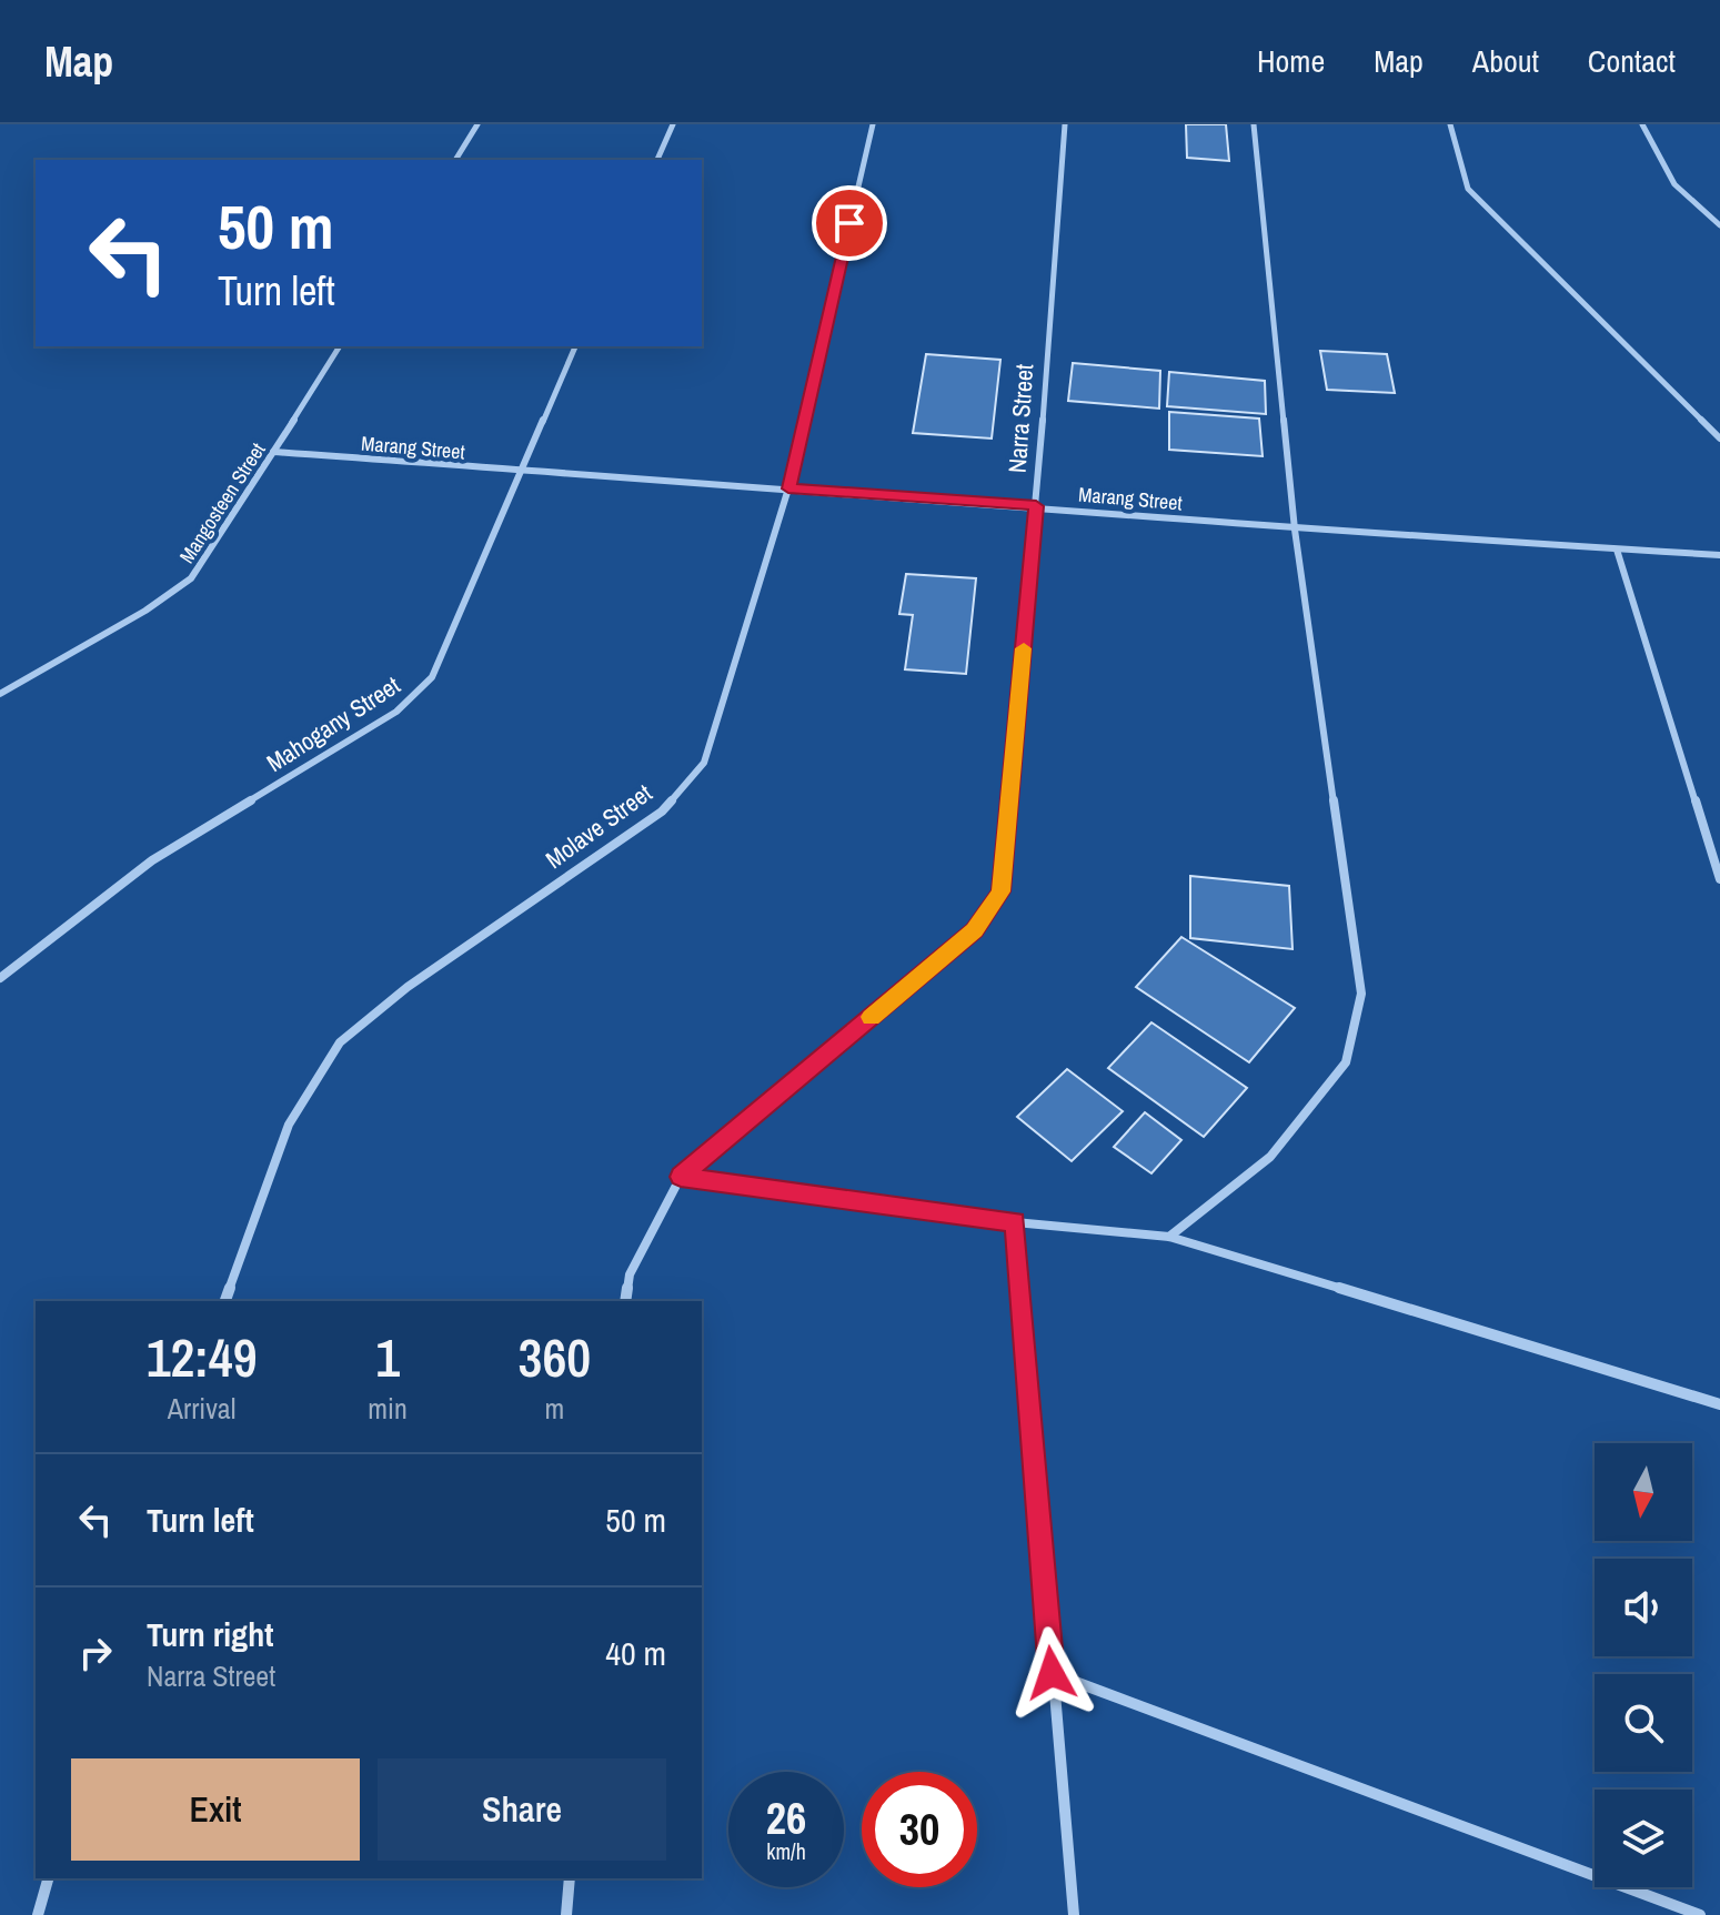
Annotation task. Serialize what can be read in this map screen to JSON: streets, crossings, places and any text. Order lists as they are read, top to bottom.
{
  "streets": {
    "street": [
      "Narra Street",
      "Marang Street",
      "Mangosteen Street",
      "Mahogany Street",
      "Molave Street"
    ]
  },
  "crossings": [
    ["Narra Street", "Marang Street"],
    ["Marang Street", "Mangosteen Street"],
    ["Marang Street", "Mahogany Street"],
    ["Marang Street", "Molave Street"]
  ],
  "north": "bottom",
  "page": {
    "header": "Map",
    "nav": [
      "Home",
      "Map",
      "About",
      "Contact"
    ],
    "turn": ["50 m", "Turn left"],
    "eta": [
      "12:49",
      "Arrival",
      "1",
      "min",
      "360",
      "m"
    ],
    "list": [
      {
        "name": "Turn left",
        "value": "50 m"
      },
      {
        "name": "Turn right",
        "note": "Narra Street",
        "value": "40 m"
      }
    ],
    "buttons": ["Exit", "Share"],
    "speed": "26 km/h",
    "limit": "30"
  }
}
